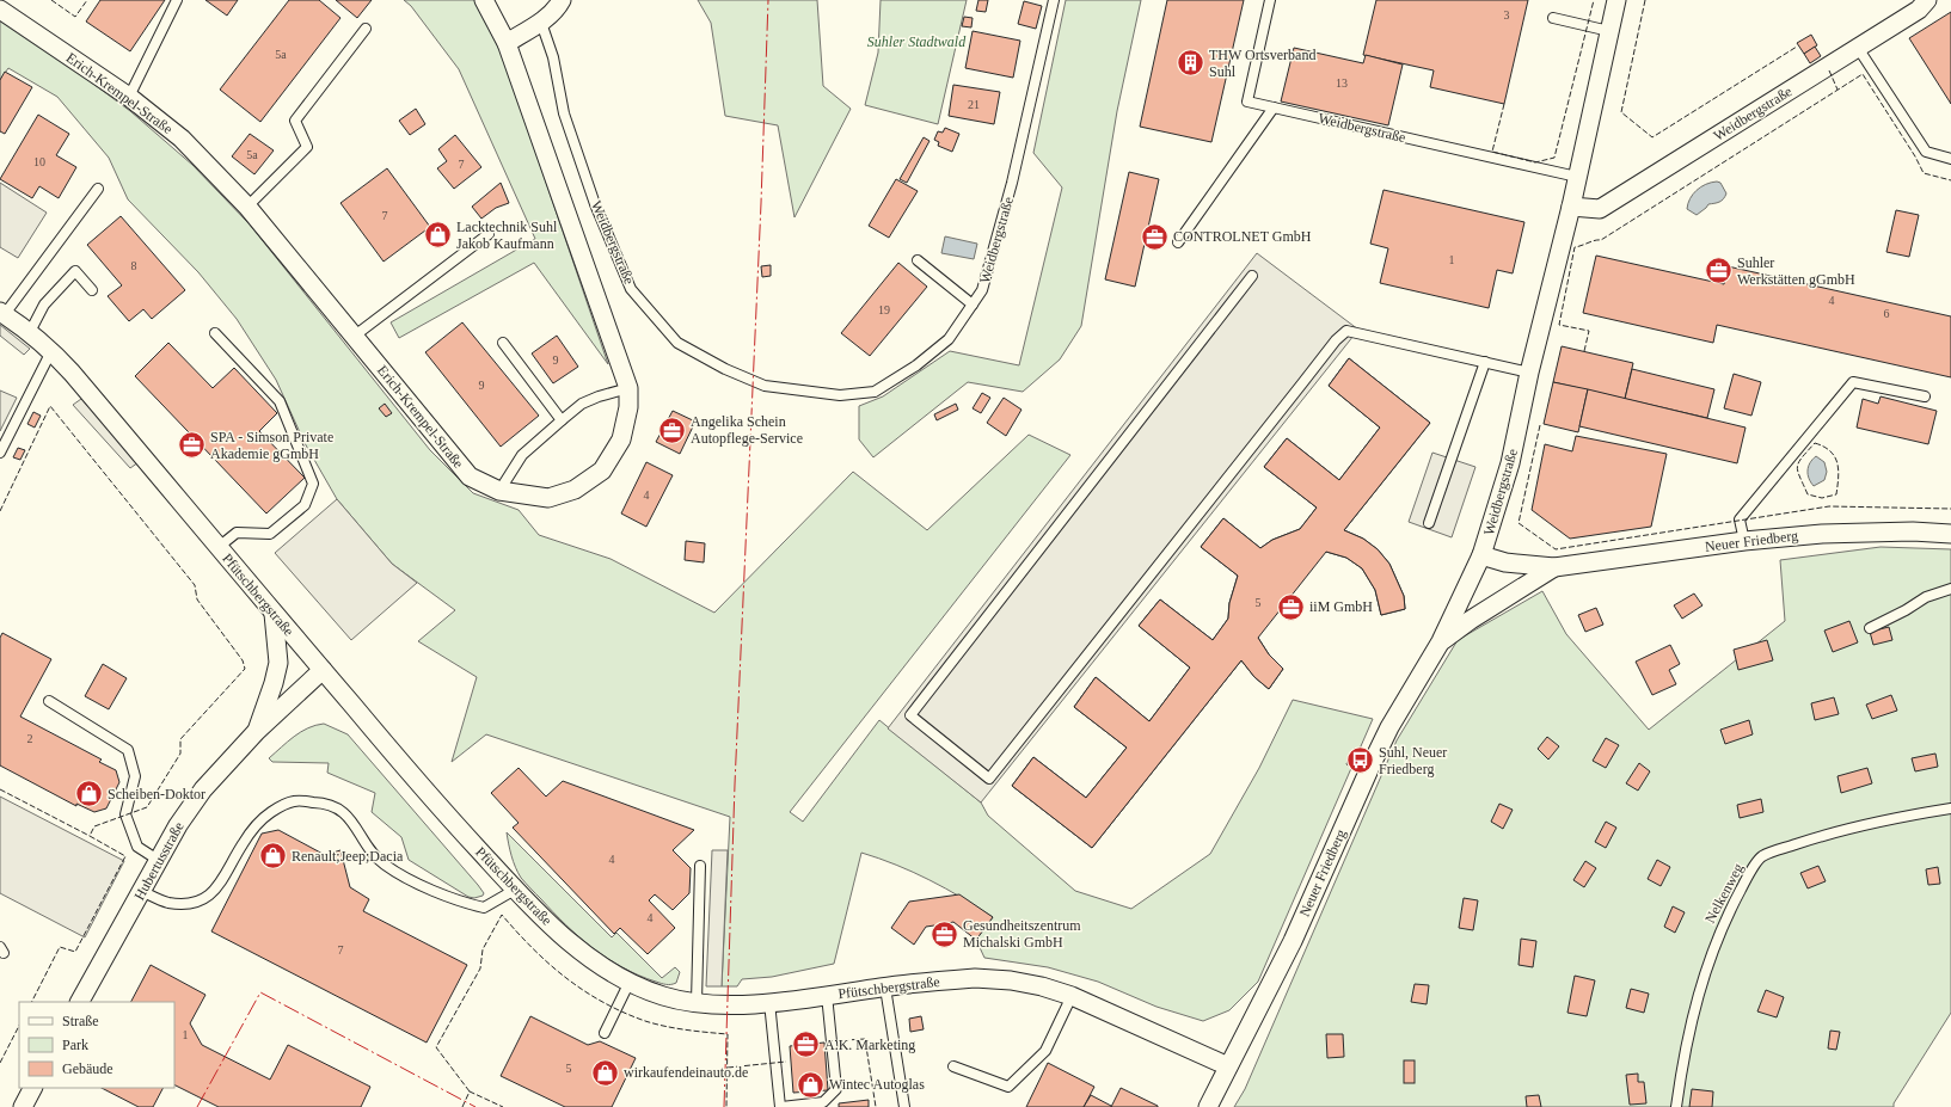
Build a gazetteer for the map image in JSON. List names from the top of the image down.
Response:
{
  "streets": {
    "street": [
      "Erich-Krempel-Straße",
      "Weidbergstraße",
      "Neuer Friedberg",
      "Pfütschbergstraße",
      "Hubertusstraße"
    ],
    "lane": ["Nelkenweg"]
  },
  "crossings": [
    ["Weidbergstraße", "Neuer Friedberg"],
    ["Neuer Friedberg", "Pfütschbergstraße"],
    ["Pfütschbergstraße", "Hubertusstraße"]
  ],
  "parks": ["Suhler Stadtwald"],
  "places": {
    "building": ["THW Ortsverband Suhl"],
    "shop": [
      "Lacktechnik Suhl Jakob Kaufmann",
      "Scheiben-Doktor",
      "Renault;Jeep;Dacia",
      "wirkaufendeinauto.de",
      "Wintec Autoglas"
    ],
    "office": [
      "CONTROLNET GmbH",
      "Suhler Werkstätten gGmbH",
      "Angelika Schein Autopflege-Service",
      "SPA - Simson Private Akademie gGmbH",
      "iiM GmbH",
      "Gesundheitszentrum Michalski GmbH",
      "A.K. Marketing"
    ],
    "bus stop": ["Suhl, Neuer Friedberg"]
  },
  "house_numbers": [
    "3",
    "5a",
    "13",
    "21",
    "5a",
    "10",
    "7",
    "7",
    "1",
    "8",
    "4",
    "19",
    "6",
    "9",
    "9",
    "4",
    "5",
    "2",
    "4",
    "4",
    "7",
    "1",
    "5"
  ],
  "legend": ["Straße", "Park", "Gebäude"]
}
